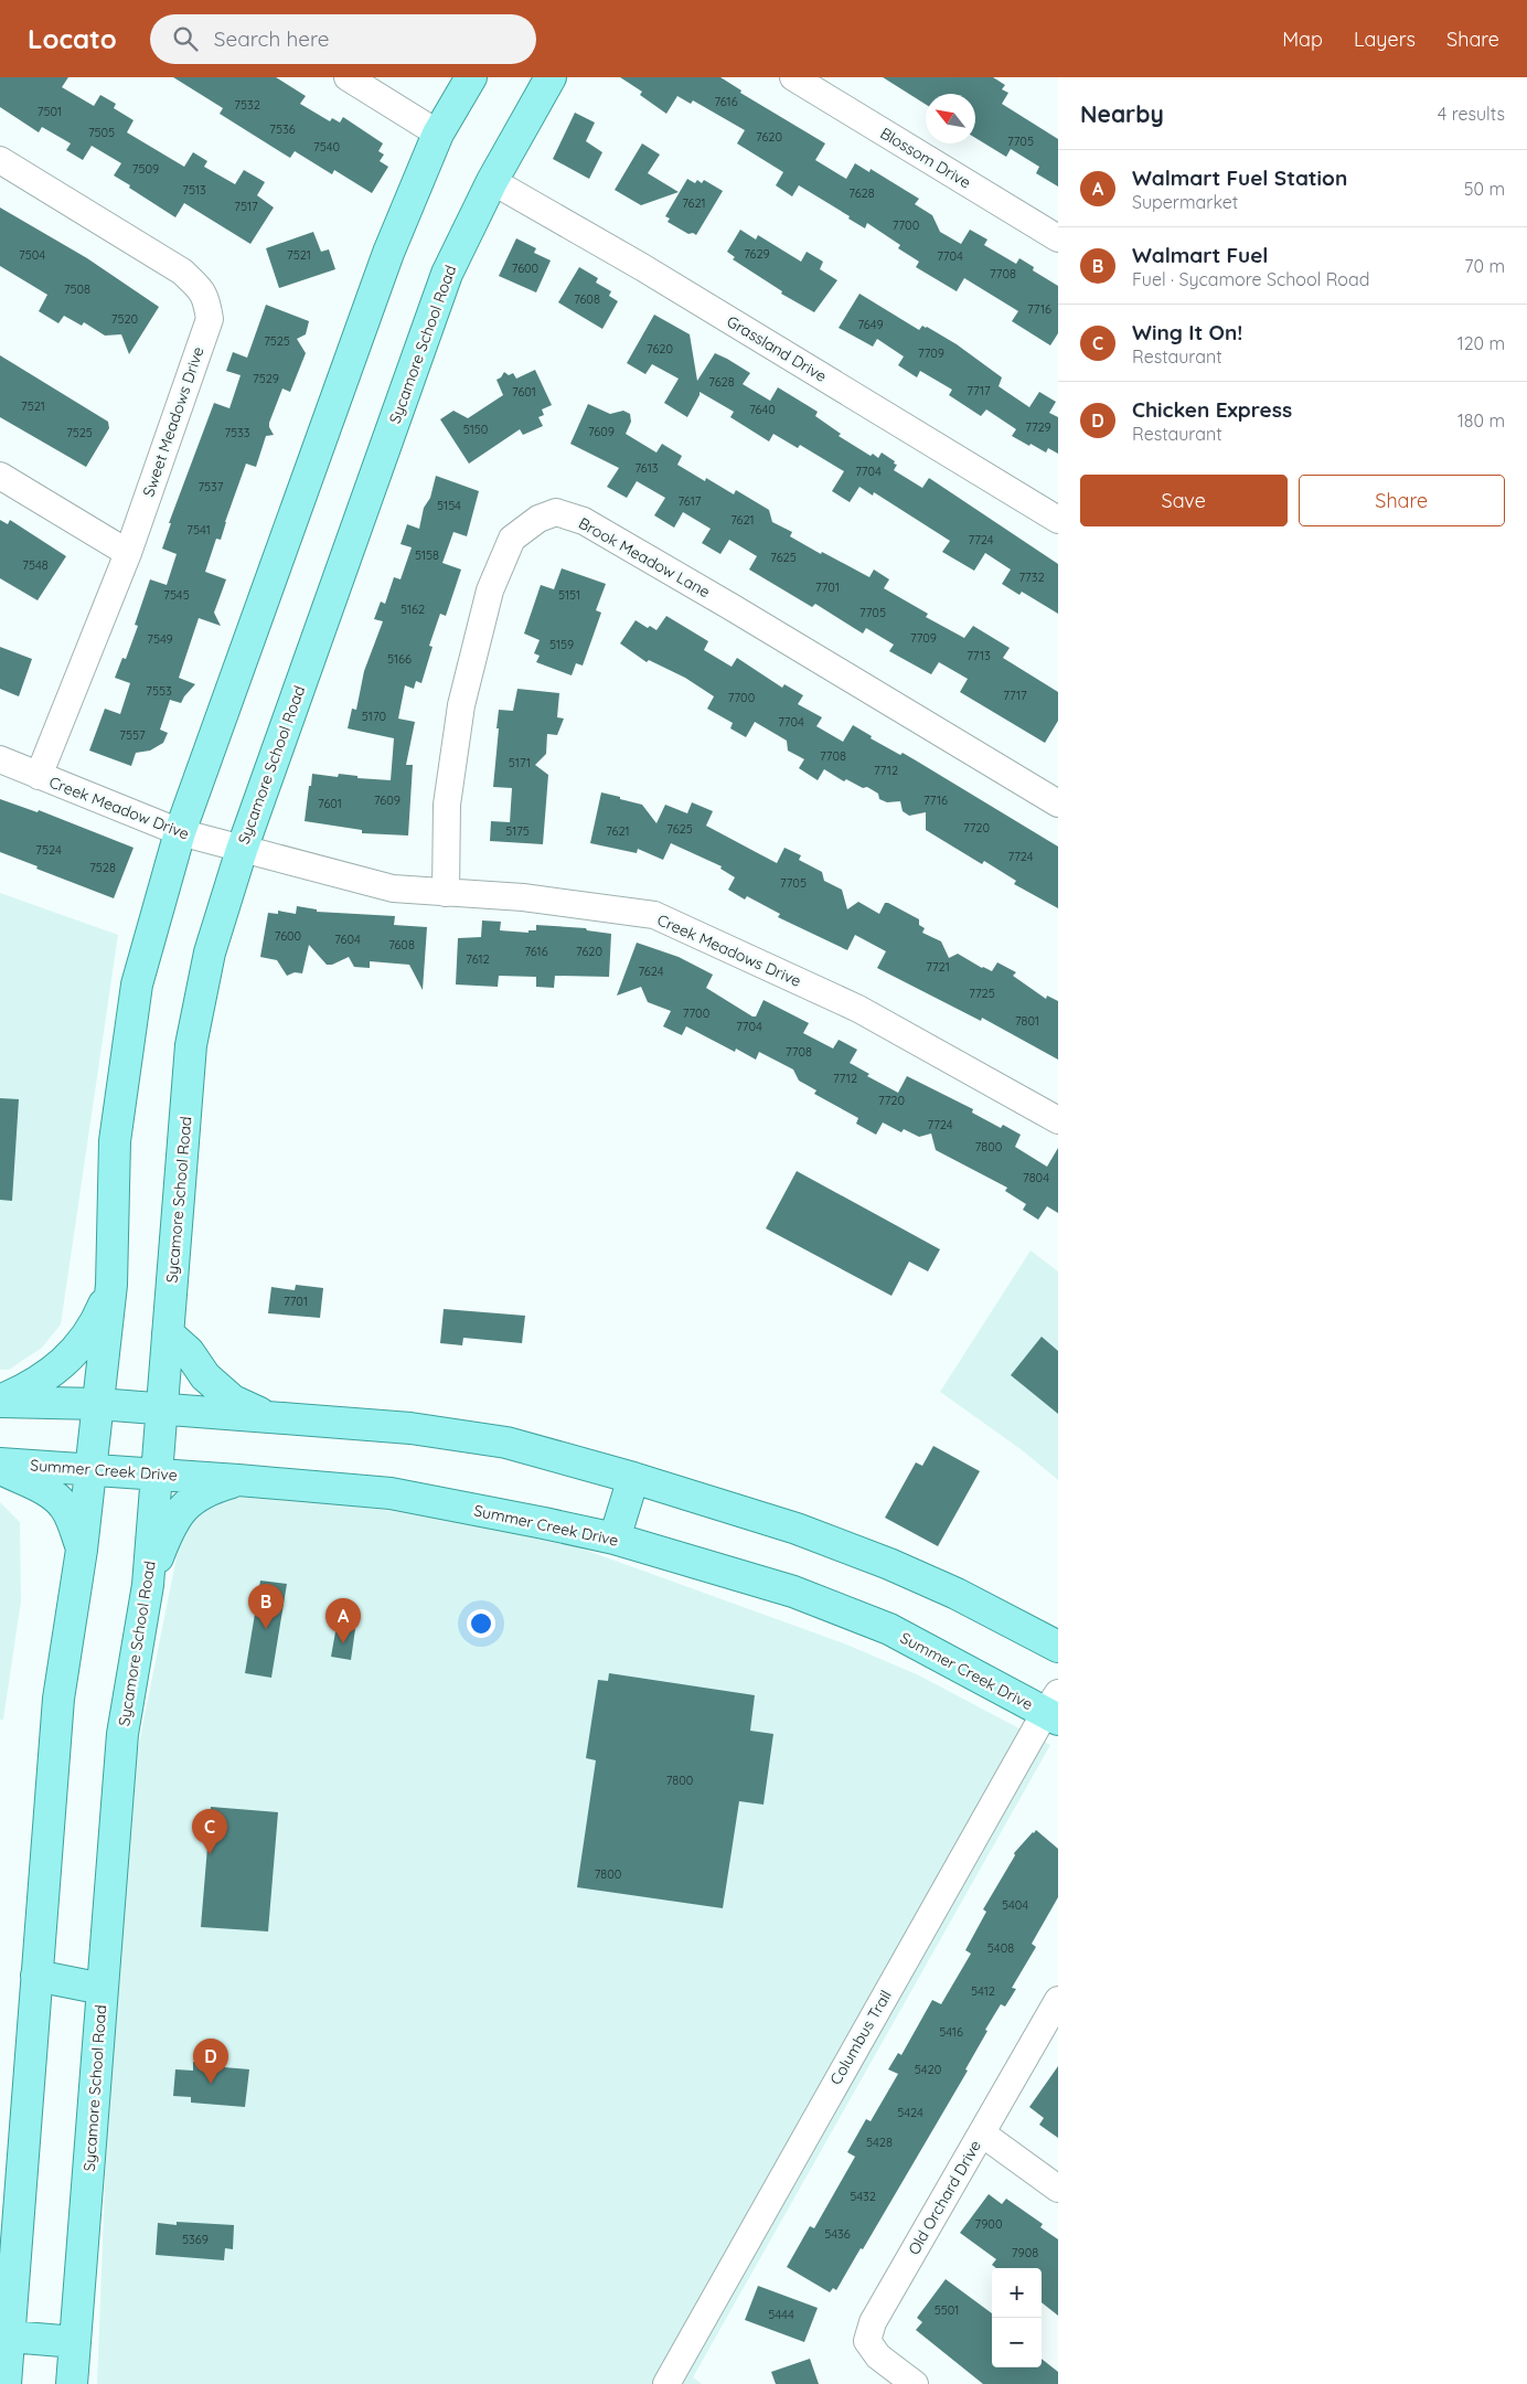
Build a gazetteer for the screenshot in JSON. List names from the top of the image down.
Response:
{
  "streets": {
    "main road": ["Sycamore School Road", "Summer Creek Drive"],
    "street": [
      "Blossom Drive",
      "Grassland Drive",
      "Sweet Meadows Drive",
      "Brook Meadow Lane",
      "Creek Meadow Drive",
      "Creek Meadows Drive",
      "Columbus Trail",
      "Old Orchard Drive"
    ]
  },
  "crossings": [
    ["Sycamore School Road", "Grassland Drive"],
    ["Sycamore School Road", "Creek Meadow Drive"],
    ["Sycamore School Road", "Creek Meadows Drive"],
    ["Sycamore School Road", "Summer Creek Drive"],
    ["Sweet Meadows Drive", "Creek Meadow Drive"],
    ["Brook Meadow Lane", "Creek Meadows Drive"],
    ["Creek Meadow Drive", "Creek Meadows Drive"],
    ["Summer Creek Drive", "Columbus Trail"]
  ],
  "house_numbers": [
    "7616",
    "7532",
    "7501",
    "7536",
    "7505",
    "7620",
    "7705",
    "7540",
    "7509",
    "7513",
    "7628",
    "7621",
    "7517",
    "7700",
    "7629",
    "7504",
    "7521",
    "7704",
    "7600",
    "7708",
    "7508",
    "7608",
    "7716",
    "7520",
    "7649",
    "7525",
    "7620",
    "7709",
    "7529",
    "7628",
    "7717",
    "7601",
    "7521",
    "7640",
    "7729",
    "5150",
    "7609",
    "7525",
    "7533",
    "7613",
    "7704",
    "7537",
    "7617",
    "5154",
    "7621",
    "7541",
    "7724",
    "5158",
    "7625",
    "7548",
    "7732",
    "7701",
    "7545",
    "5151",
    "5162",
    "7705",
    "7709",
    "7549",
    "5159",
    "7713",
    "5166",
    "7553",
    "7717",
    "7700",
    "5170",
    "7704",
    "7557",
    "7708",
    "5171",
    "7712",
    "7609",
    "7716",
    "7601",
    "7720",
    "7625",
    "5175",
    "7621",
    "7524",
    "7724",
    "7528",
    "7705",
    "7600",
    "7604",
    "7608",
    "7616",
    "7620",
    "7612",
    "7721",
    "7624",
    "7725",
    "7700",
    "7801",
    "7704",
    "7708",
    "7712",
    "7720",
    "7724",
    "7800",
    "7804",
    "7701",
    "7800",
    "7800",
    "5404",
    "5408",
    "5412",
    "5416",
    "5420",
    "5424",
    "5428",
    "5432",
    "7900",
    "5436",
    "5369",
    "7908",
    "5501",
    "5444"
  ],
  "north": "top left",
  "page": {
    "header": "Locato",
    "search": "Search here",
    "nav": ["Map", "Layers", "Share"],
    "heading": ["Nearby", "4 results"],
    "list": [
      {
        "mark": "A",
        "name": "Walmart Fuel Station",
        "note": "Supermarket",
        "value": "50 m"
      },
      {
        "mark": "B",
        "name": "Walmart Fuel",
        "note": "Fuel · Sycamore School Road",
        "value": "70 m"
      },
      {
        "mark": "C",
        "name": "Wing It On!",
        "note": "Restaurant",
        "value": "120 m"
      },
      {
        "mark": "D",
        "name": "Chicken Express",
        "note": "Restaurant",
        "value": "180 m"
      }
    ],
    "buttons": ["Save", "Share"],
    "pins": [
      "B",
      "A",
      "C",
      "D"
    ],
    "map_buttons": ["+", "−"]
  }
}
